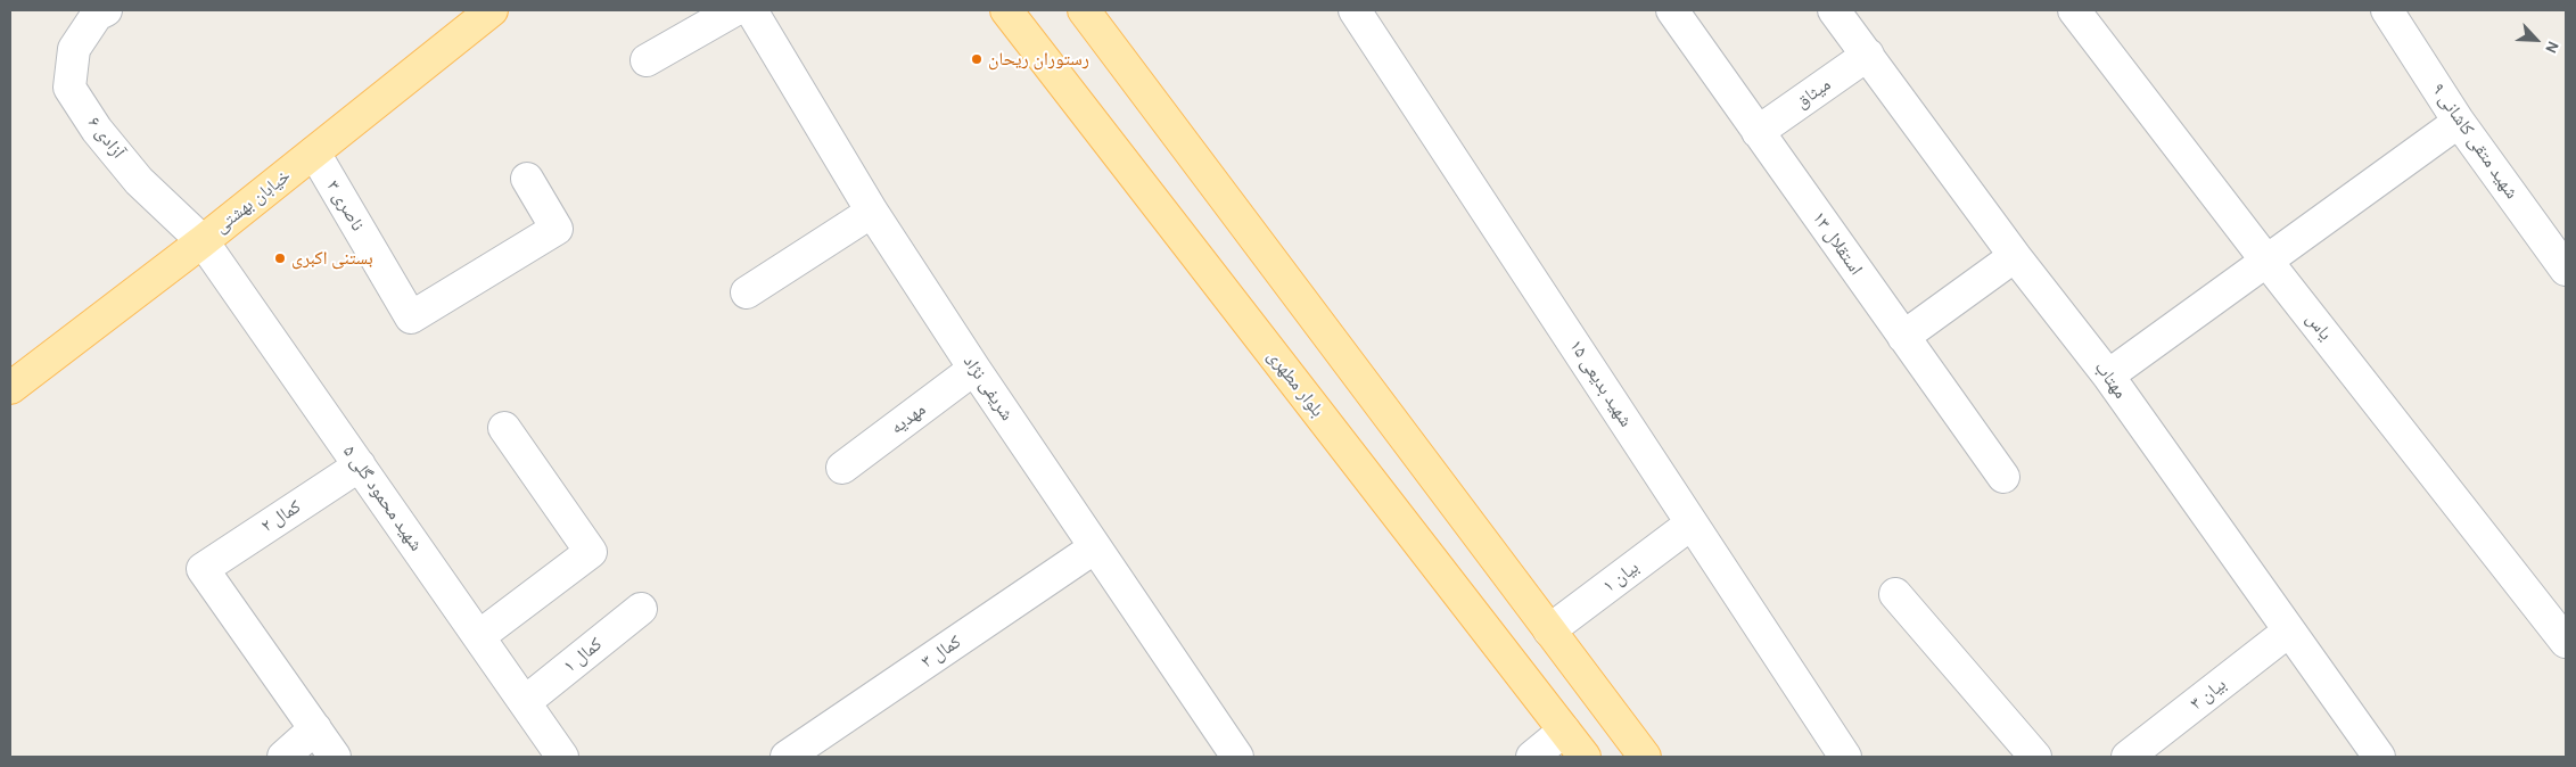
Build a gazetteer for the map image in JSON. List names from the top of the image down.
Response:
{
  "streets": {
    "main road": ["خیابان بهشتی", "بلوار مطهری"],
    "street": [
      "میثاق",
      "آزادی ۶",
      "شهید متقی کاشانی ۹",
      "ناصری ۳",
      "استقلال ۱۳",
      "یاس",
      "مهتاب",
      "شهید بدیعی ۱۵",
      "شریفی نژاد",
      "مهدیه",
      "شهید محمود گلی ۵",
      "کمال ۲",
      "بیان ۱",
      "کمال ۳",
      "کمال ۱",
      "بیان ۳"
    ]
  },
  "crossings": [
    ["میثاق", "استقلال ۱۳"],
    ["میثاق", "مهتاب"],
    ["آزادی ۶", "خیابان بهشتی"],
    ["آزادی ۶", "شهید محمود گلی ۵"],
    ["خیابان بهشتی", "ناصری ۳"],
    ["خیابان بهشتی", "شهید محمود گلی ۵"],
    ["مهتاب", "بیان ۳"],
    ["شهید بدیعی ۱۵", "بیان ۱"],
    ["شریفی نژاد", "مهدیه"],
    ["شریفی نژاد", "کمال ۳"],
    ["شهید محمود گلی ۵", "کمال ۲"],
    ["شهید محمود گلی ۵", "کمال ۱"]
  ],
  "places": ["رستوران ریحان", "بستنی اکبری"],
  "north": "bottom right"
}
